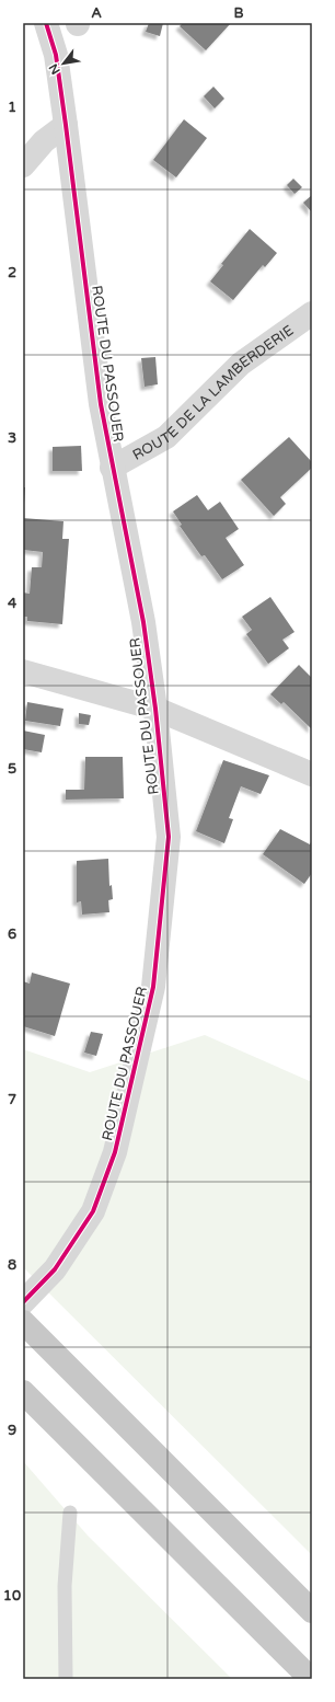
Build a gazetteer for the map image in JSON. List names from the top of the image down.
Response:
{
  "streets": {
    "street": ["ROUTE DU PASSOUER", "ROUTE DE LA LAMBERDERIE"]
  },
  "crossings": [
    ["ROUTE DU PASSOUER", "ROUTE DE LA LAMBERDERIE"]
  ],
  "north": "bottom left",
  "grid": {
    "columns": ["A", "B"],
    "rows": [
      "1",
      "2",
      "3",
      "4",
      "5",
      "6",
      "7",
      "8",
      "9",
      "10"
    ]
  }
}
